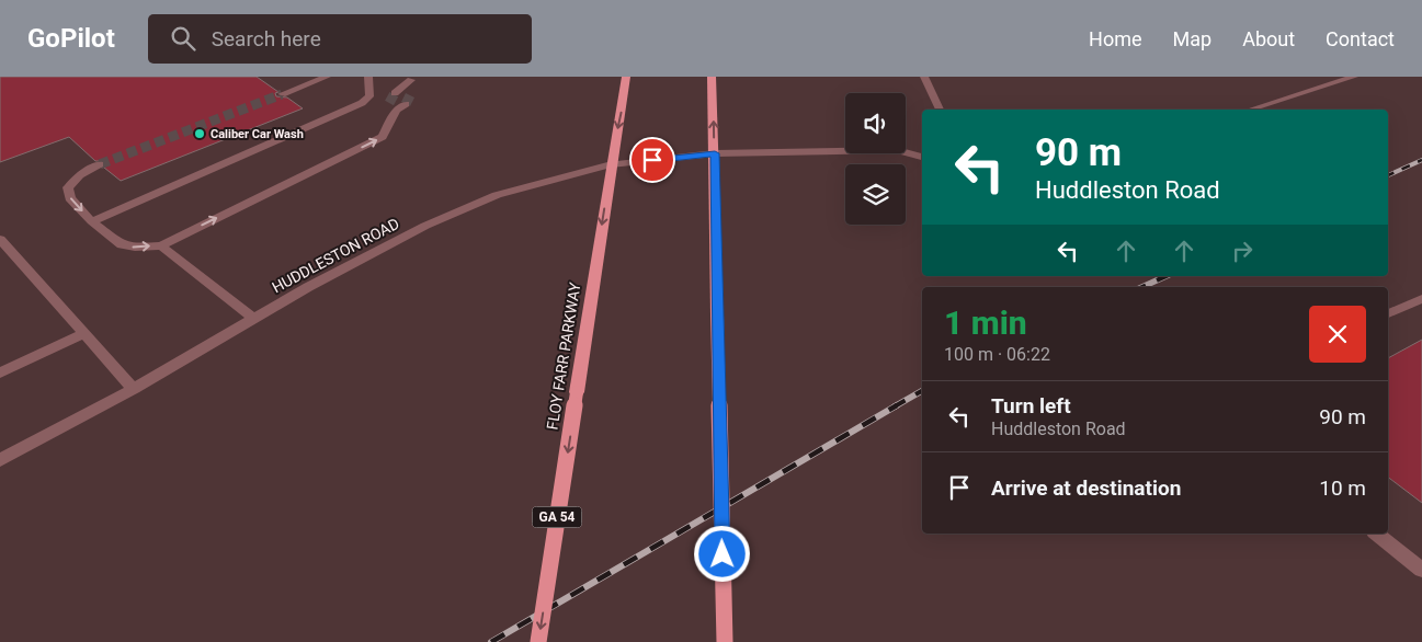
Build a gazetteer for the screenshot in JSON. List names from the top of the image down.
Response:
{
  "streets": {
    "main road": ["FLOY FARR PARKWAY", "GA 54"],
    "street": ["HUDDLESTON ROAD"]
  },
  "crossings": [
    ["HUDDLESTON ROAD", "FLOY FARR PARKWAY"]
  ],
  "places": ["Caliber Car Wash"],
  "page": {
    "header": "GoPilot",
    "search": "Search here",
    "nav": [
      "Home",
      "Map",
      "About",
      "Contact"
    ],
    "turn": ["90 m", "Huddleston Road"],
    "heading": ["1 min", "100 m · 06:22"],
    "list": [
      {
        "name": "Turn left",
        "note": "Huddleston Road",
        "value": "90 m"
      },
      {
        "name": "Arrive at destination",
        "value": "10 m"
      }
    ]
  }
}
